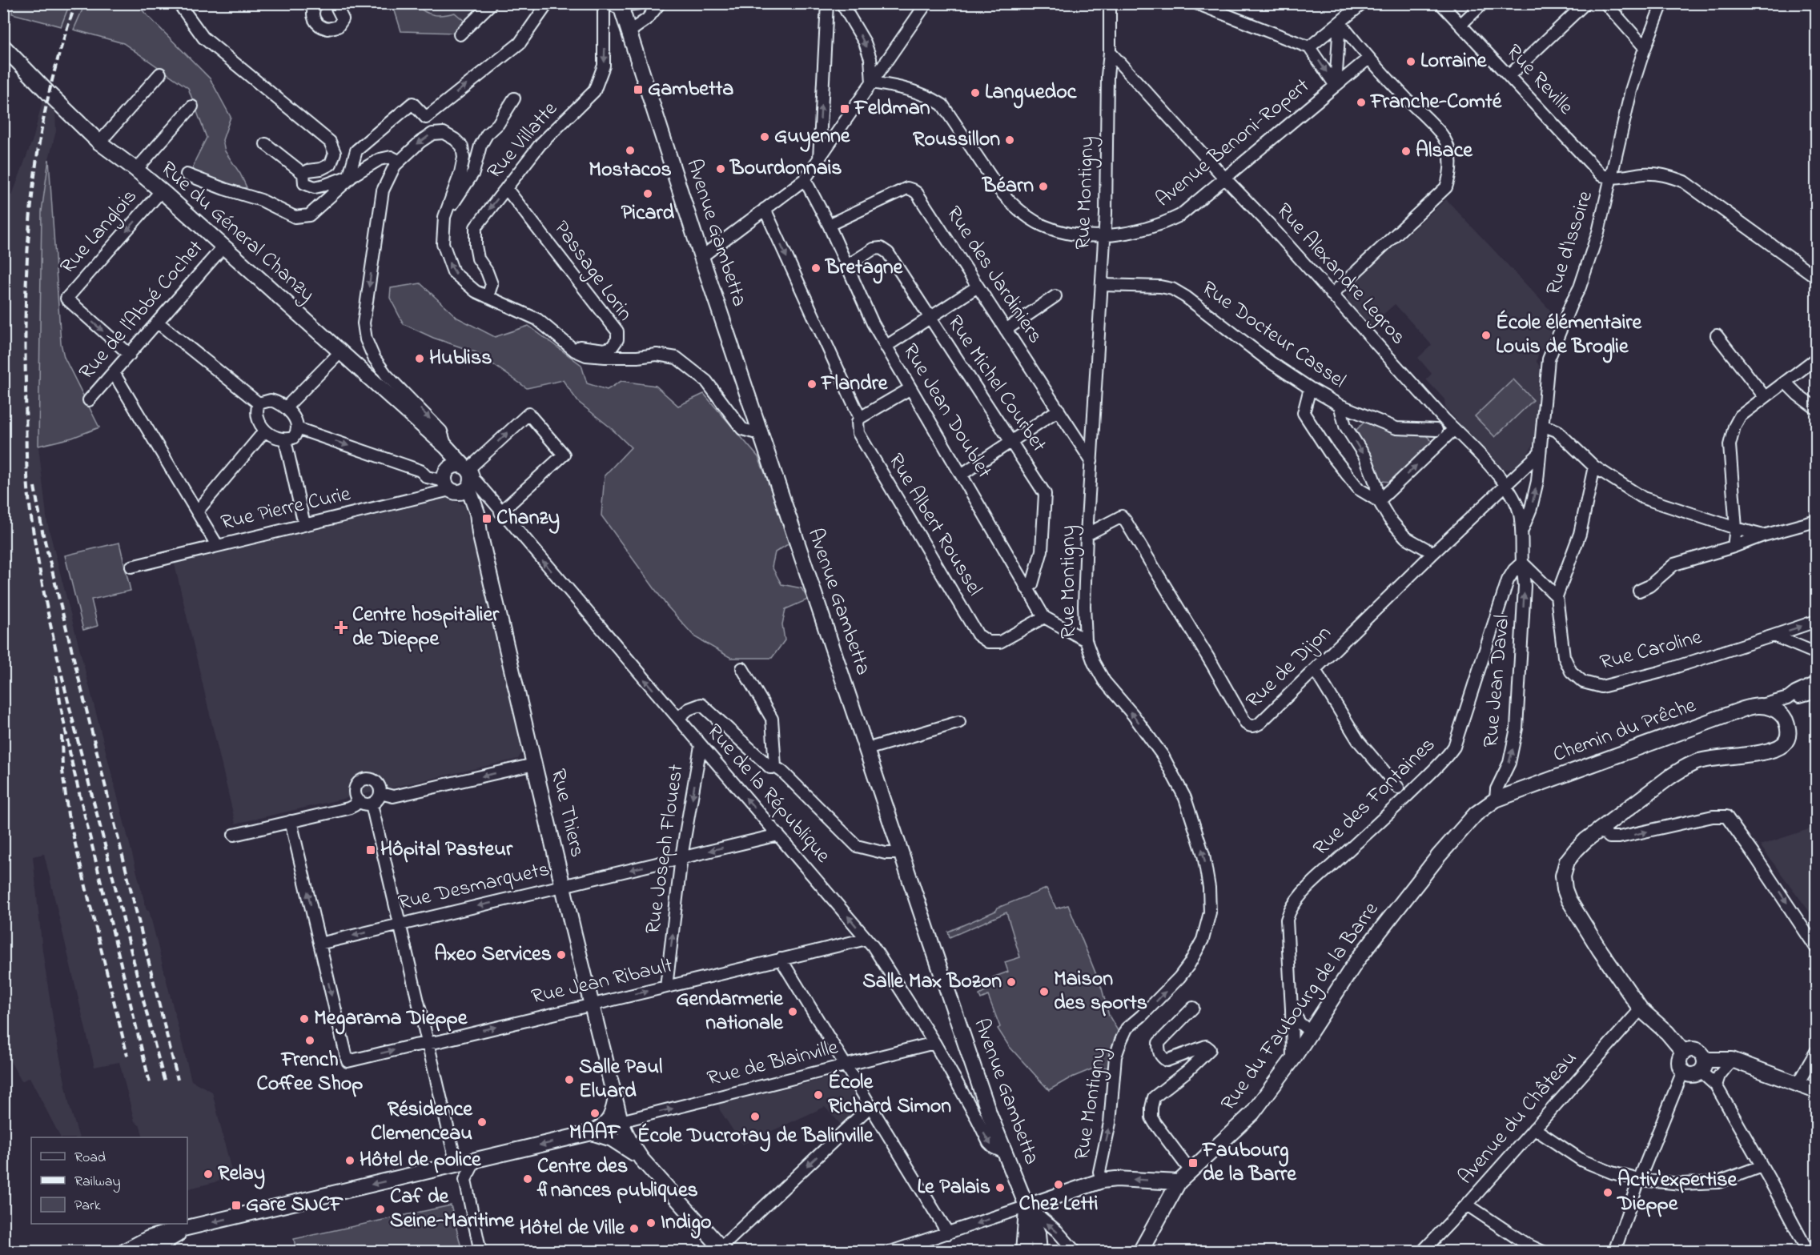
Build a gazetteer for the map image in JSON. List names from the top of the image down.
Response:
{
  "streets": {
    "main road": [
      "Rue du Géneral Chanzy",
      "Avenue Gambetta",
      "Chemin du Prêche",
      "Rue Thiers",
      "Rue du Faubourg de la Barre"
    ],
    "street": [
      "Rue Reville",
      "Rue Villatte",
      "Avenue Benoni-Ropert",
      "Rue Montigny",
      "Rue Langlois",
      "Rue d'Issoire",
      "Passage Lorin",
      "Rue Alexandre Legros",
      "Rue des Jardiniers",
      "Rue de l'Abbé Cochet",
      "Rue Docteur Cassel",
      "Rue Michel Courbet",
      "Rue Jean Doublet",
      "Rue Pierre Curie",
      "Rue Albert Roussel",
      "Rue Caroline",
      "Rue de Dijon",
      "Rue Jean Daval",
      "Rue de la République",
      "Rue des Fontaines",
      "Rue Joseph Flouest",
      "Rue Desmarquets",
      "Rue Jean Ribault",
      "Rue de Blainville",
      "Avenue du Château"
    ]
  },
  "crossings": [
    ["Rue Reville", "Rue d'Issoire"],
    ["Rue Villatte", "Passage Lorin"],
    ["Avenue Benoni-Ropert", "Rue Montigny"],
    ["Avenue Benoni-Ropert", "Rue Alexandre Legros"],
    ["Rue Montigny", "Rue Alexandre Legros"],
    ["Rue Montigny", "Rue des Jardiniers"],
    ["Rue Montigny", "Rue Docteur Cassel"],
    ["Rue Montigny", "Rue Jean Doublet"],
    ["Rue Montigny", "Rue de Dijon"],
    ["Rue Langlois", "Rue du Géneral Chanzy"],
    ["Rue Langlois", "Rue de l'Abbé Cochet"],
    ["Rue du Géneral Chanzy", "Rue de l'Abbé Cochet"],
    ["Avenue Gambetta", "Rue de la République"],
    ["Rue d'Issoire", "Rue Alexandre Legros"],
    ["Rue d'Issoire", "Rue de Dijon"],
    ["Rue d'Issoire", "Rue Jean Daval"],
    ["Rue d'Issoire", "Rue des Fontaines"],
    ["Rue Alexandre Legros", "Rue de Dijon"],
    ["Rue des Jardiniers", "Rue Jean Doublet"],
    ["Rue Michel Courbet", "Rue Jean Doublet"],
    ["Rue Jean Doublet", "Rue Albert Roussel"],
    ["Rue Pierre Curie", "Rue de la République"],
    ["Rue Pierre Curie", "Rue Thiers"],
    ["Rue Jean Daval", "Chemin du Prêche"],
    ["Rue Jean Daval", "Rue des Fontaines"],
    ["Rue Jean Daval", "Rue du Faubourg de la Barre"],
    ["Chemin du Prêche", "Rue du Faubourg de la Barre"],
    ["Rue de la République", "Rue Thiers"],
    ["Rue de la République", "Rue Joseph Flouest"],
    ["Rue de la République", "Rue Desmarquets"],
    ["Rue de la République", "Rue Jean Ribault"],
    ["Rue de la République", "Rue de Blainville"],
    ["Rue des Fontaines", "Rue du Faubourg de la Barre"],
    ["Rue Thiers", "Rue Desmarquets"],
    ["Rue Thiers", "Rue Jean Ribault"],
    ["Rue Thiers", "Rue de Blainville"],
    ["Rue Joseph Flouest", "Rue Desmarquets"],
    ["Rue Joseph Flouest", "Rue Jean Ribault"],
    ["Rue Desmarquets", "Rue Jean Ribault"]
  ],
  "one_way": [
    "Rue Montigny",
    "Rue Albert Roussel",
    "Rue Jean Daval",
    "Rue Desmarquets",
    "Rue de Blainville"
  ],
  "places": {
    "other": [
      "Lorraine",
      "Languedoc",
      "Franche-Comté",
      "Guyenne",
      "Roussillon",
      "Mostacos",
      "Alsace",
      "Bourdonnais",
      "Béarn",
      "Picard",
      "Bretagne",
      "École élémentaire Louis de Broglie",
      "Hubliss",
      "Flandre",
      "Axeo Services",
      "Salle Max Bozon",
      "Maison des sports",
      "Gendarmerie nationale",
      "Megarama Dieppe",
      "French Coffee Shop",
      "Salle Paul Eluard",
      "École Richard Simon",
      "MAAF",
      "École Ducrotay de Balinville",
      "Résidence Clemenceau",
      "Hôtel de police",
      "Relay",
      "Centre des finances publiques",
      "Chez Letti",
      "Le Palais",
      "Activ'expertise Dieppe",
      "Caf de Seine-Maritime",
      "Indigo",
      "Hôtel de Ville"
    ],
    "transit": [
      "Gambetta",
      "Feldman",
      "Chanzy",
      "Hôpital Pasteur",
      "Faubourg de la Barre",
      "Gare SNCF"
    ],
    "health": ["Centre hospitalier de Dieppe"]
  },
  "legend": ["Road", "Railway", "Park"]
}
